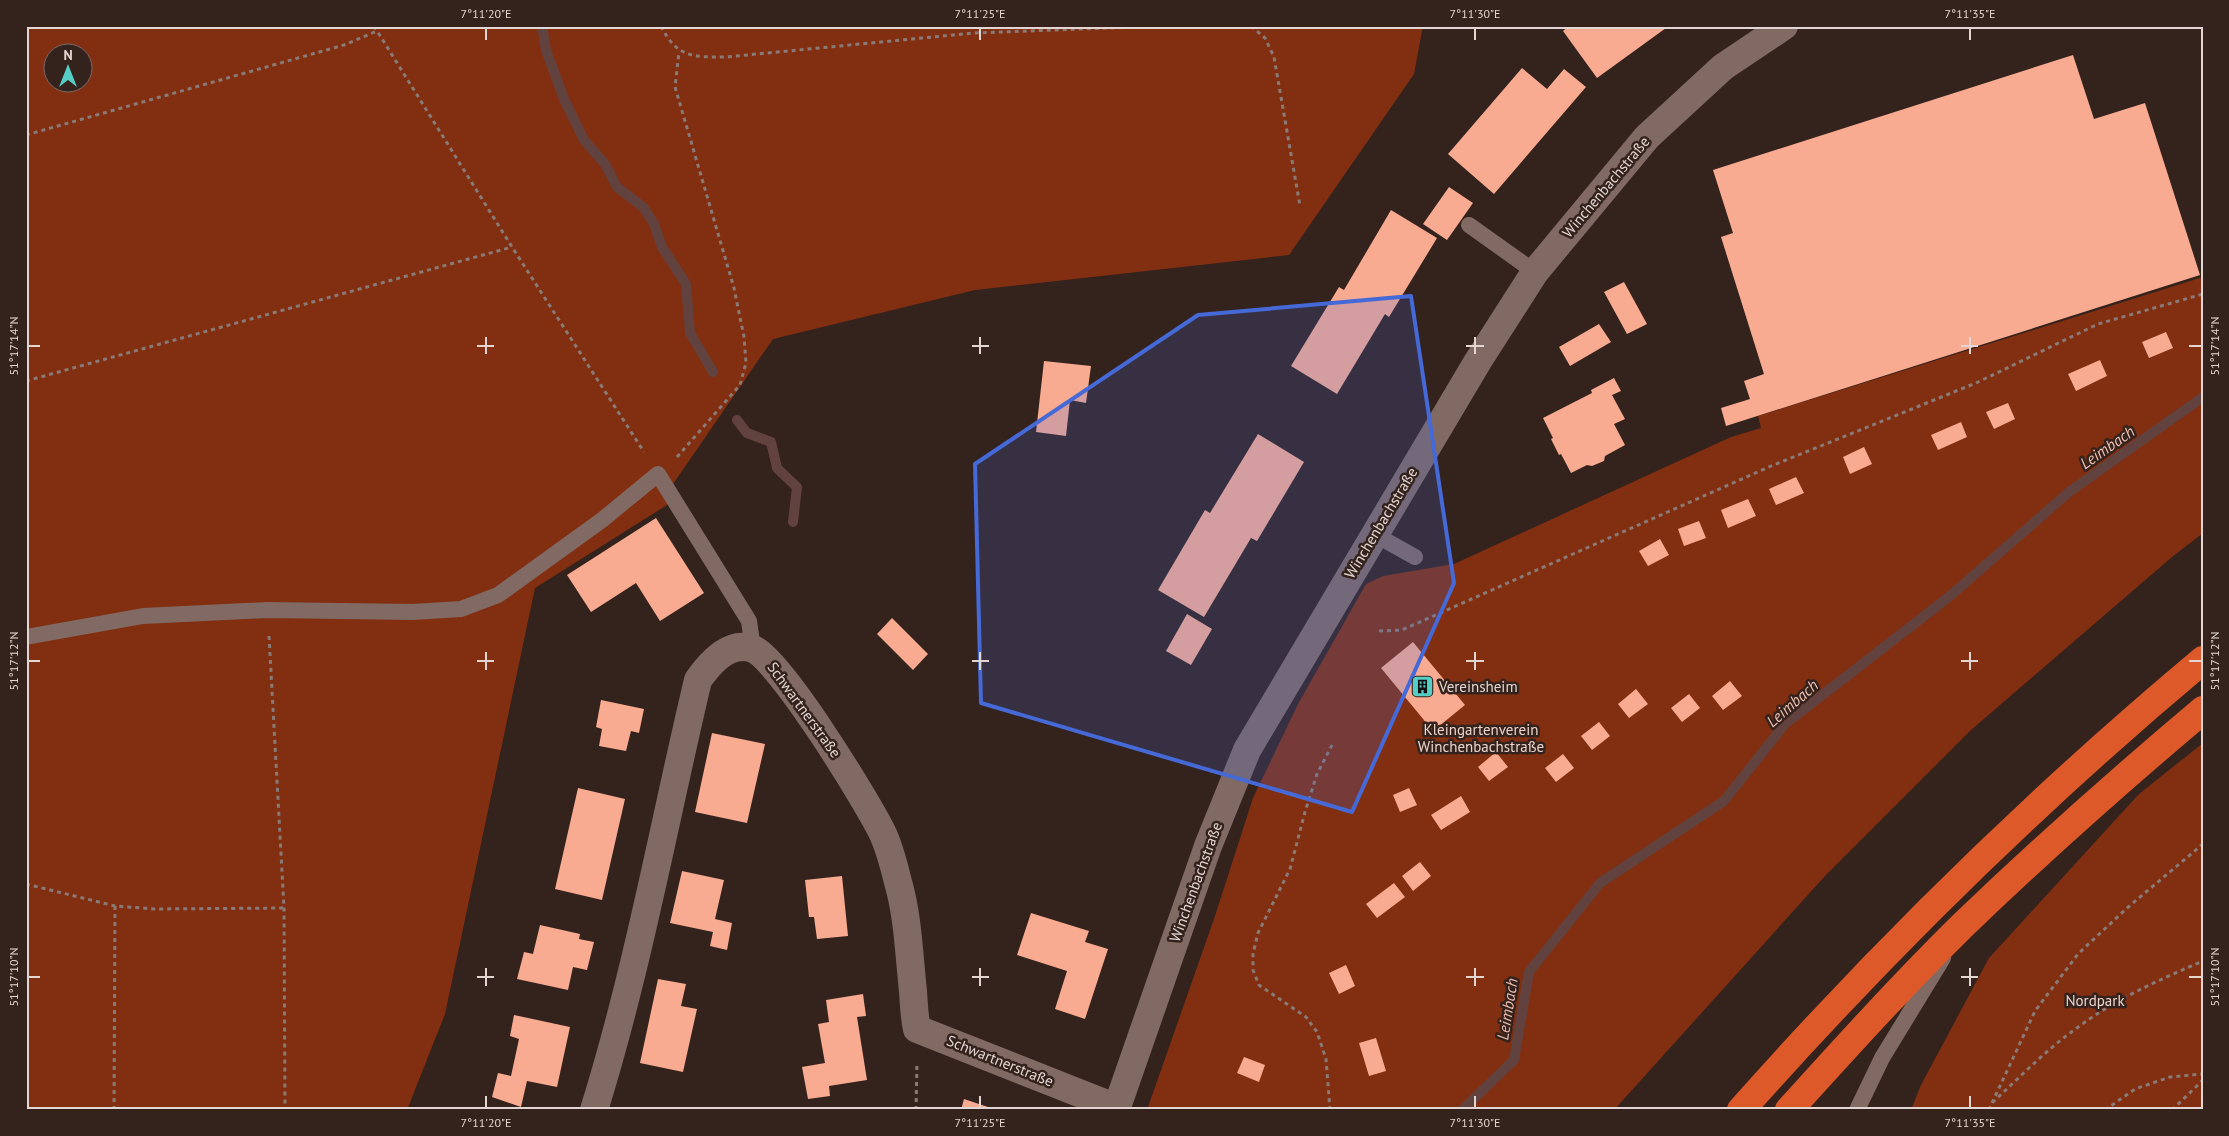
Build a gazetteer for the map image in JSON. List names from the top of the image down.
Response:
{
  "streets": {
    "street": ["Winchenbachstraße", "Schwartnerstraße"]
  },
  "crossings": [
    ["Winchenbachstraße", "Schwartnerstraße"]
  ],
  "water": ["Leimbach"],
  "parks": ["Kleingartenverein Winchenbachstraße", "Nordpark"],
  "places": {
    "building": ["Vereinsheim"]
  },
  "north": "top",
  "coordinates": [
    "7°11'20\"E",
    "7°11'25\"E",
    "7°11'30\"E",
    "7°11'35\"E",
    "51°17'14\"N",
    "51°17'12\"N",
    "51°17'10\"N"
  ]
}
